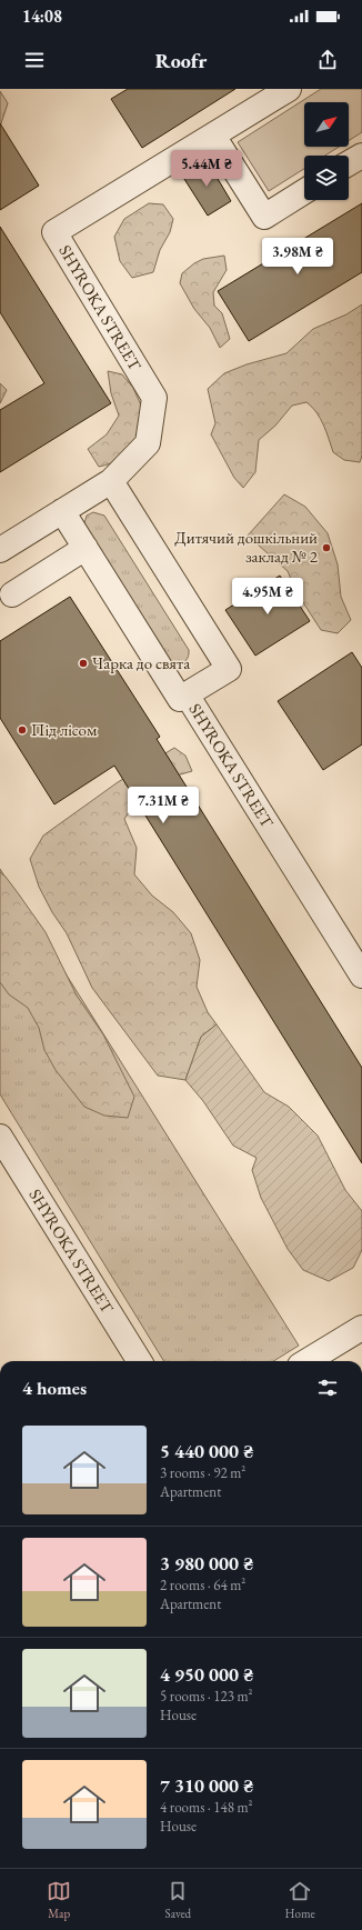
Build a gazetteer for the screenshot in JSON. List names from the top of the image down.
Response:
{
  "streets": {
    "street": ["SHYROKA STREET"]
  },
  "places": ["Дитячий дошкільний заклад № 2", "Чарка до свята", "Під лісом"],
  "north": "top right",
  "page": {
    "status": "14:08",
    "header": "Roofr",
    "price": [
      "5.44M ₴",
      "3.98M ₴",
      "4.95M ₴",
      "7.31M ₴"
    ],
    "heading": "4 homes",
    "list": [
      {
        "name": "5 440 000 ₴",
        "note": "3 rooms · 92 m² · Apartment"
      },
      {
        "name": "3 980 000 ₴",
        "note": "2 rooms · 64 m² · Apartment"
      },
      {
        "name": "4 950 000 ₴",
        "note": "5 rooms · 123 m² · House"
      },
      {
        "name": "7 310 000 ₴",
        "note": "4 rooms · 148 m² · House"
      }
    ],
    "tabs": ["Map", "Saved", "Home"]
  }
}
